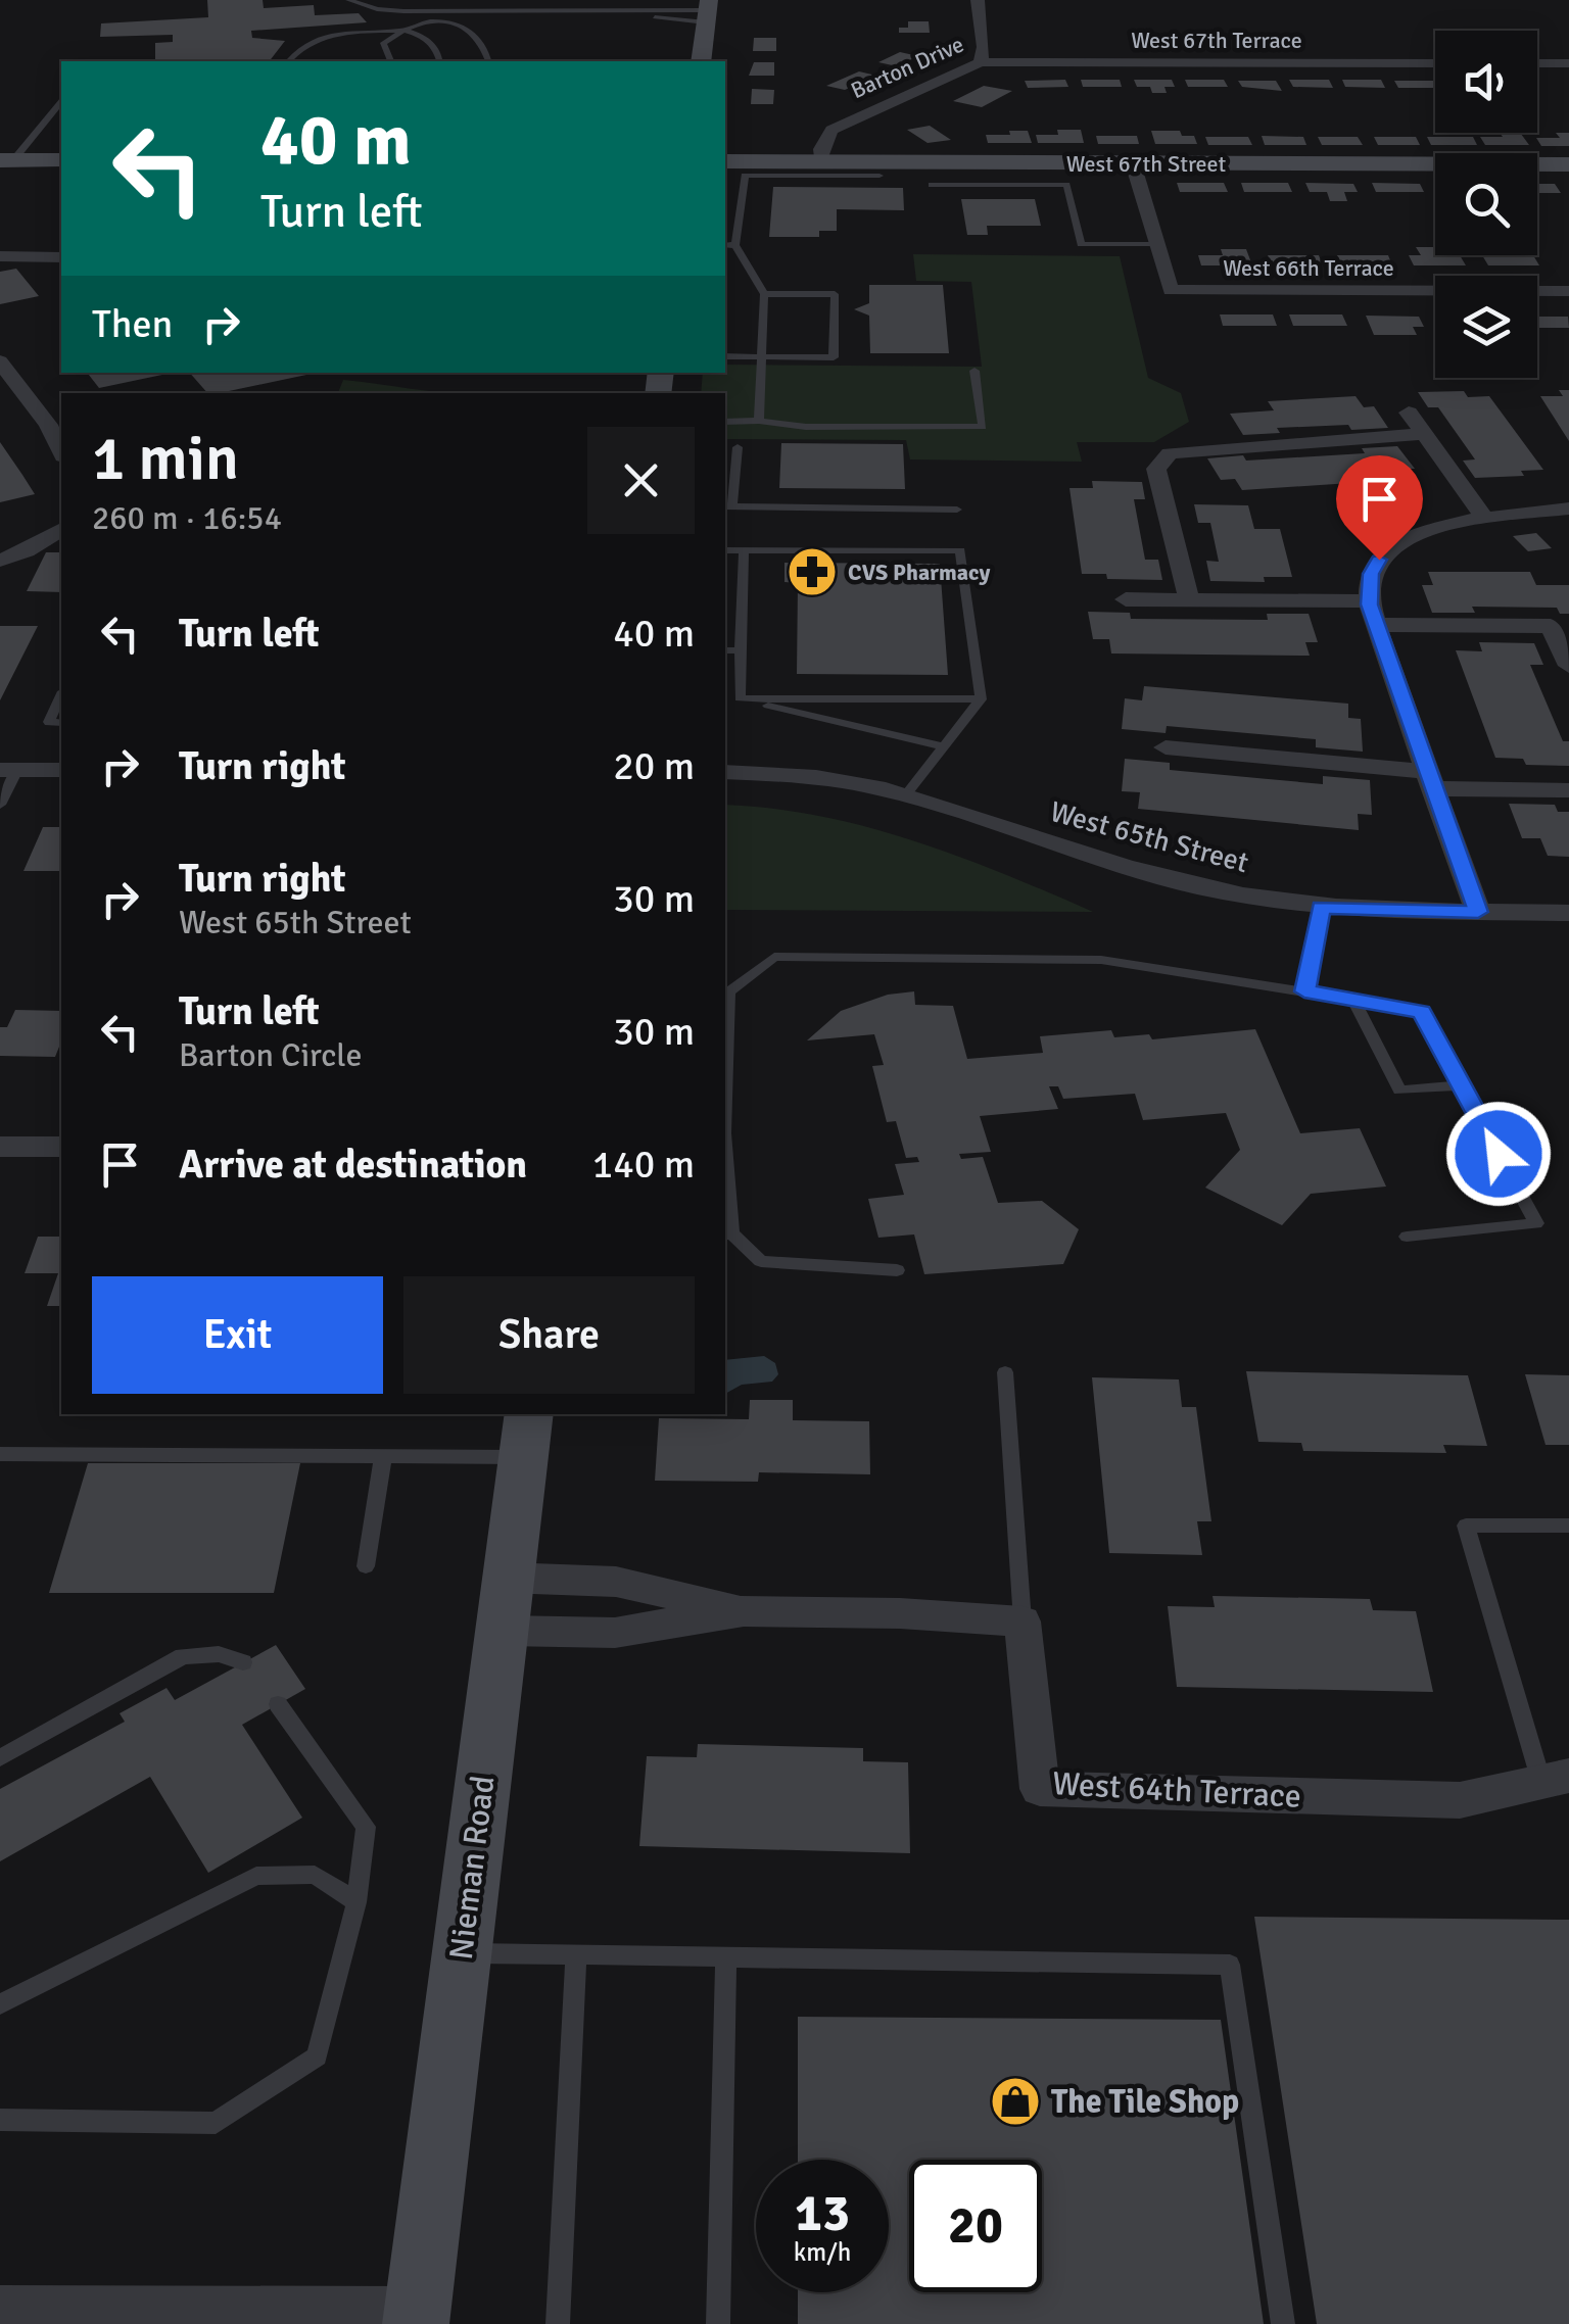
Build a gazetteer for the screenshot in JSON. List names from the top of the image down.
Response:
{
  "streets": {
    "street": [
      "West 67th Terrace",
      "Barton Drive",
      "West 67th Street",
      "West 66th Terrace",
      "West 65th Street",
      "West 64th Terrace",
      "Nieman Road"
    ]
  },
  "crossings": [
    ["West 67th Terrace", "Barton Drive"],
    ["Barton Drive", "West 67th Street"]
  ],
  "places": {
    "pharmacy": ["CVS Pharmacy"],
    "shop": ["The Tile Shop"]
  },
  "page": {
    "turn": ["40 m", "Turn left"],
    "then": "Then",
    "heading": ["1 min", "260 m · 16:54"],
    "list": [
      {
        "name": "Turn left",
        "value": "40 m"
      },
      {
        "name": "Turn right",
        "value": "20 m"
      },
      {
        "name": "Turn right",
        "note": "West 65th Street",
        "value": "30 m"
      },
      {
        "name": "Turn left",
        "note": "Barton Circle",
        "value": "30 m"
      },
      {
        "name": "Arrive at destination",
        "value": "140 m"
      }
    ],
    "buttons": ["Exit", "Share"],
    "speed": "13 km/h",
    "limit": "20"
  }
}
